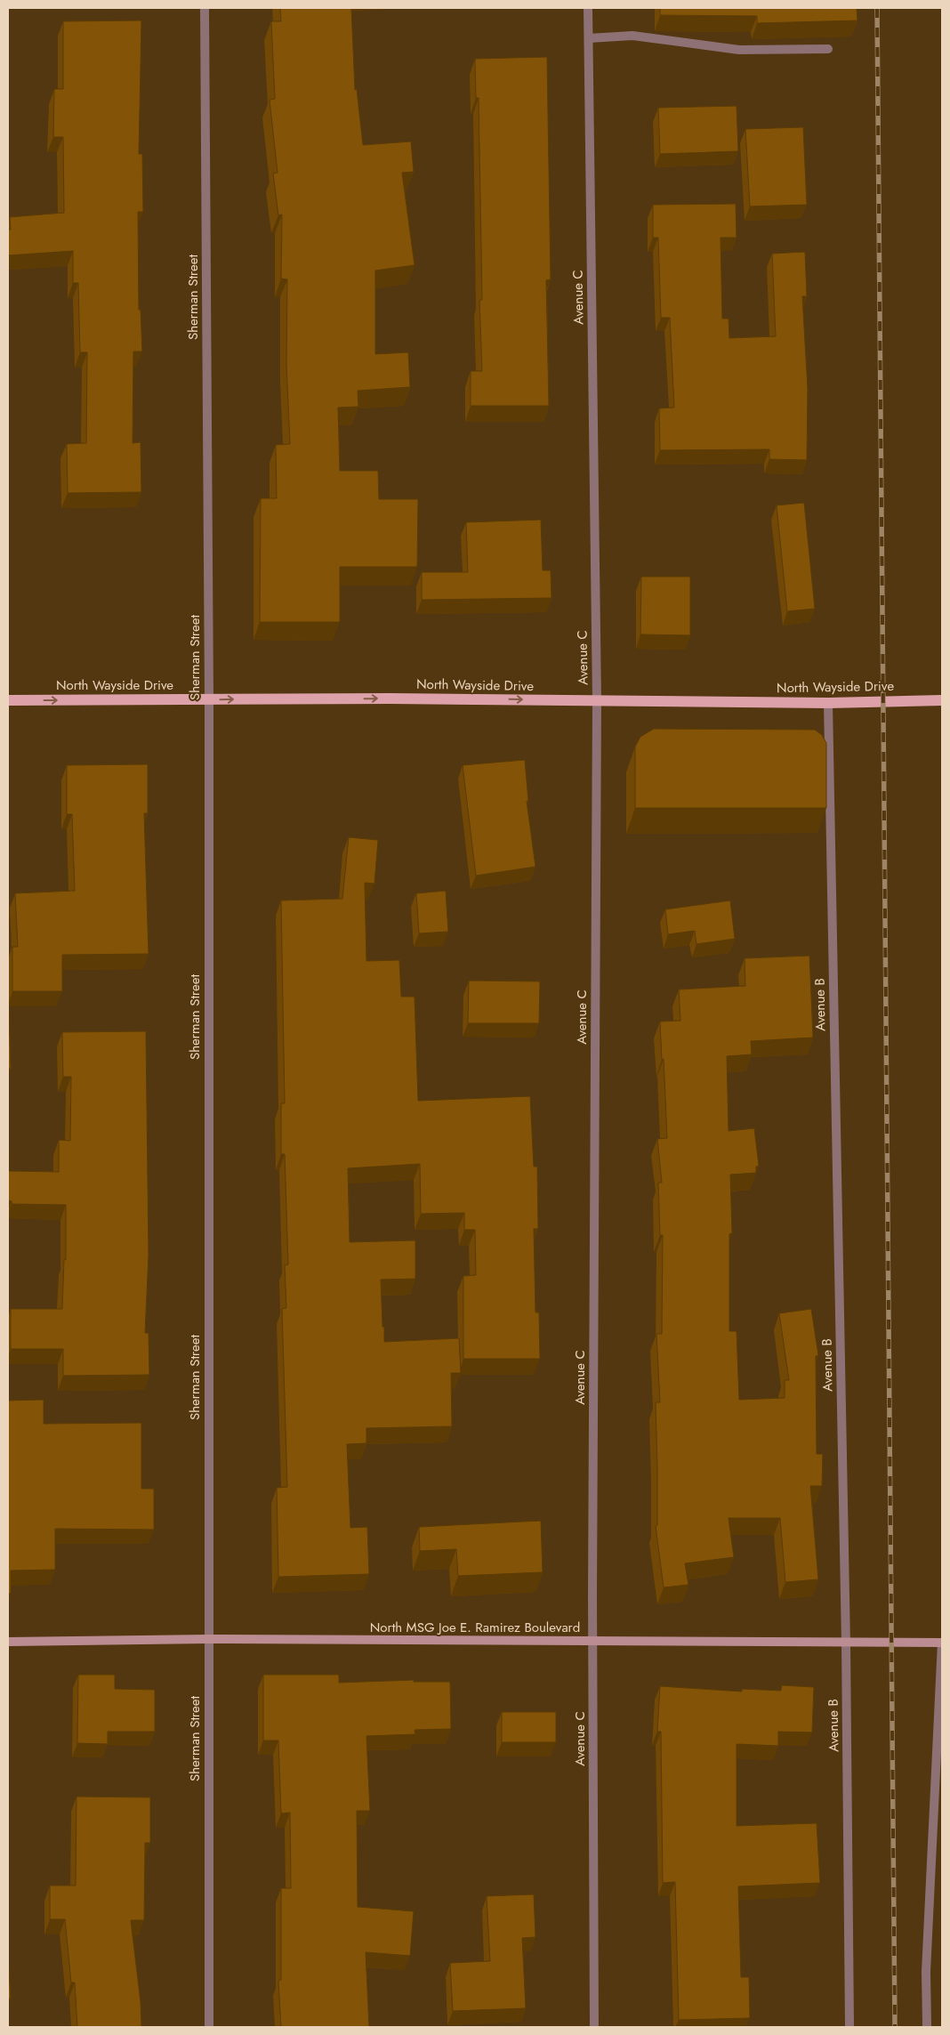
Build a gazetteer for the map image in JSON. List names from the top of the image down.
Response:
{
  "streets": {
    "main road": ["North Wayside Drive"],
    "street": [
      "Sherman Street",
      "Avenue C",
      "Avenue B",
      "North MSG Joe E. Ramirez Boulevard"
    ]
  },
  "crossings": [
    ["Sherman Street", "North Wayside Drive"],
    ["Sherman Street", "North MSG Joe E. Ramirez Boulevard"],
    ["Avenue C", "North Wayside Drive"],
    ["Avenue C", "North MSG Joe E. Ramirez Boulevard"],
    ["North Wayside Drive", "Avenue B"],
    ["Avenue B", "North MSG Joe E. Ramirez Boulevard"]
  ],
  "one_way": ["North Wayside Drive"]
}
